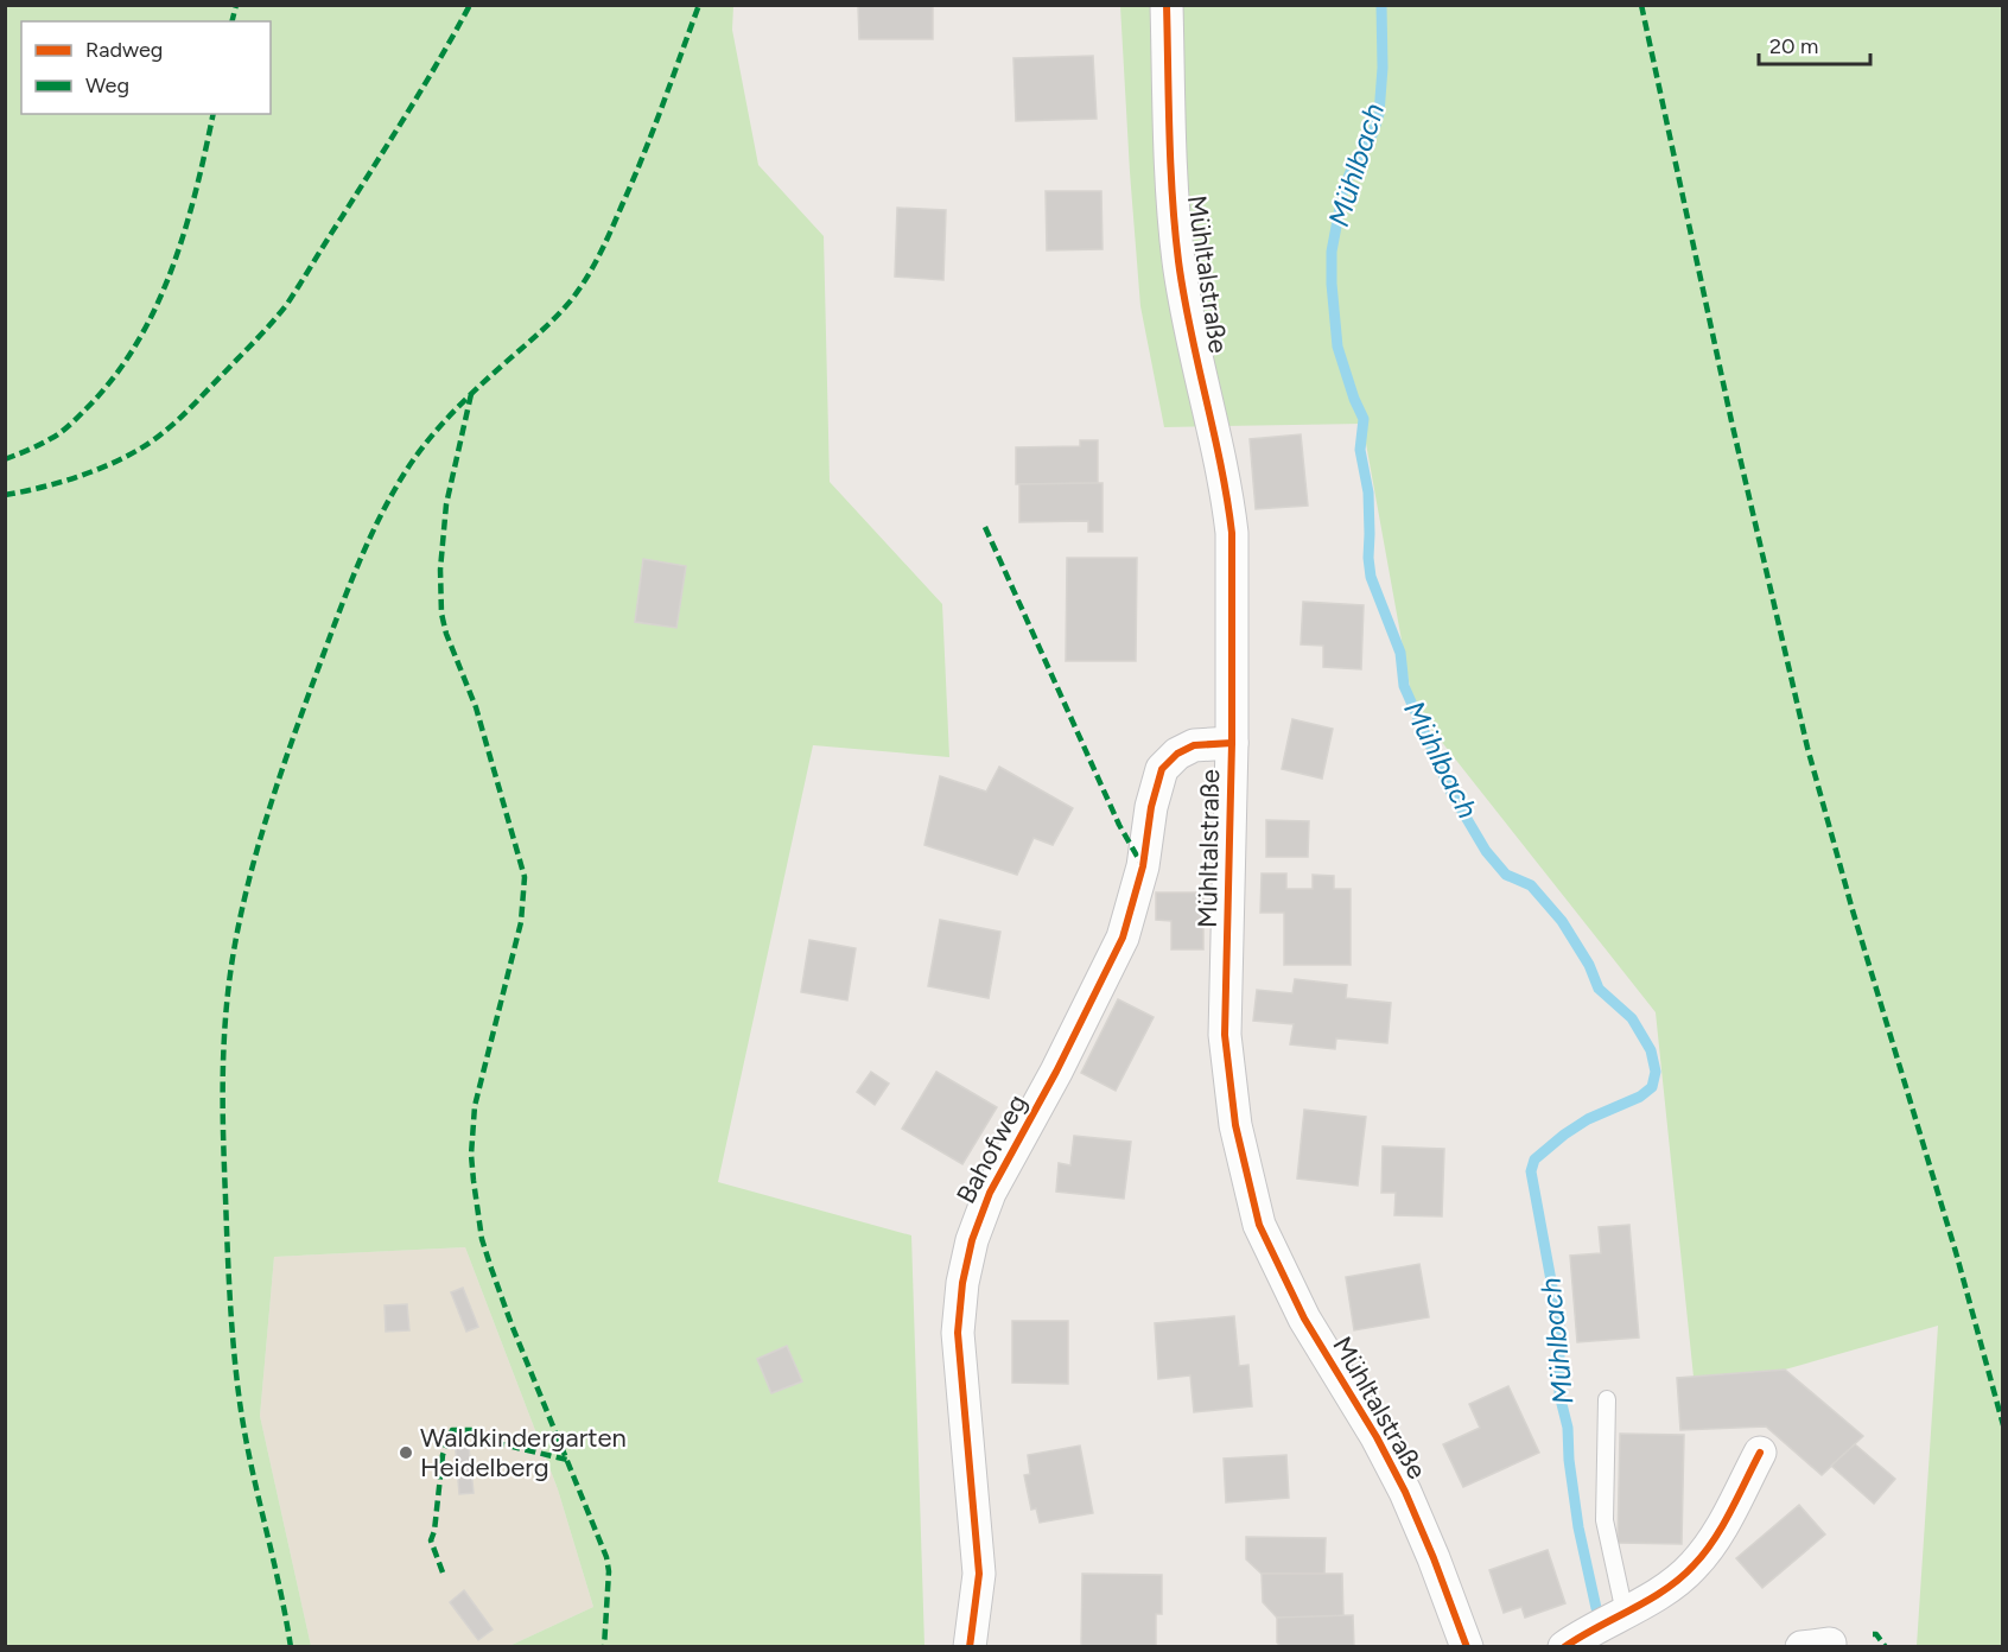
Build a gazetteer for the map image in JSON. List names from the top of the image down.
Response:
{
  "streets": {
    "street": ["Mühltalstraße", "Bahofweg"]
  },
  "crossings": [
    ["Mühltalstraße", "Bahofweg"]
  ],
  "water": ["Mühlbach"],
  "places": ["Waldkindergarten Heidelberg"],
  "legend": ["Radweg", "Weg"],
  "scale_bar": "20 m"
}
